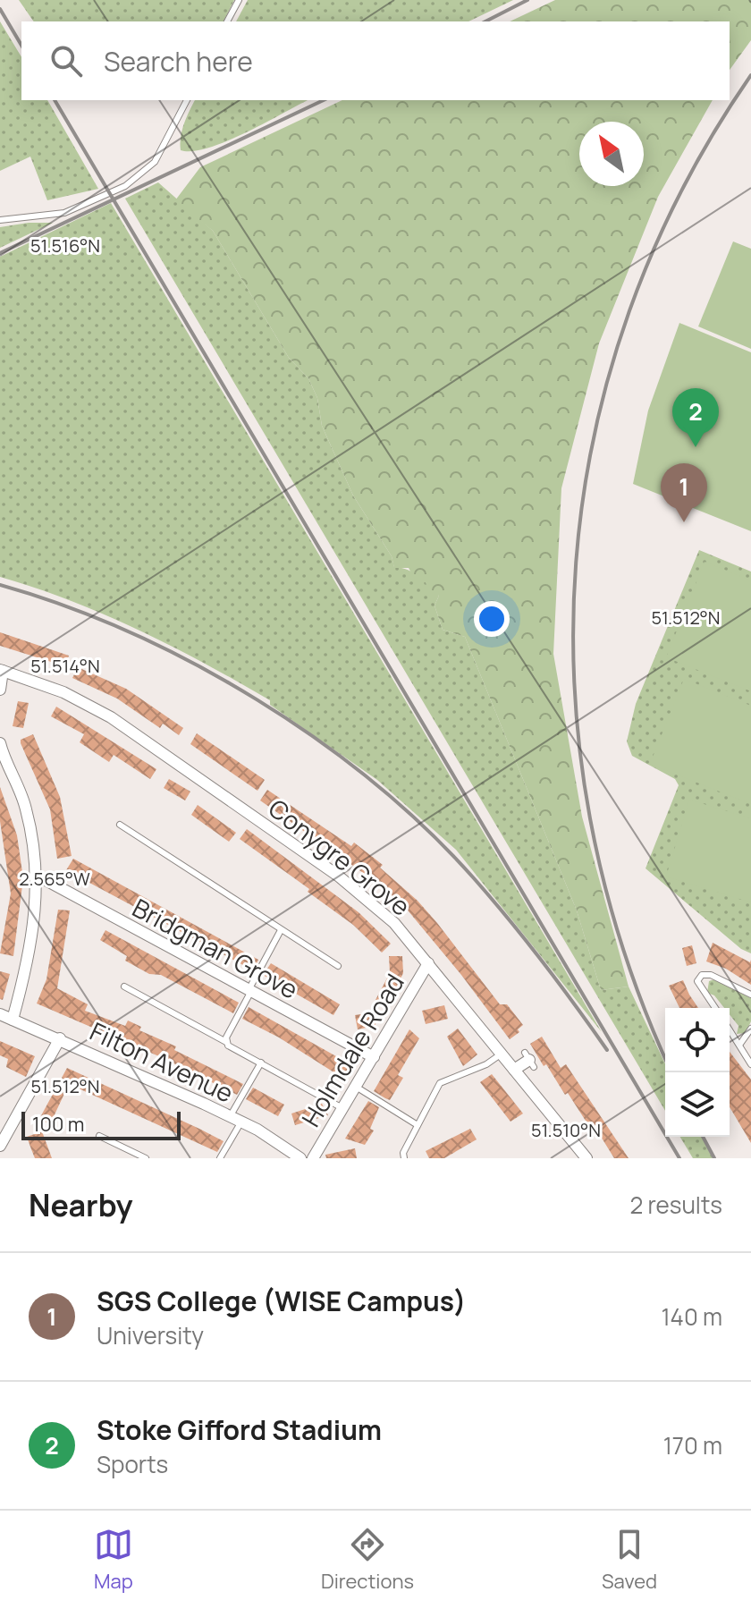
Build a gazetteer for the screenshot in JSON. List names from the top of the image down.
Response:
{
  "streets": {
    "street": [
      "Conygre Grove",
      "Bridgman Grove",
      "Holmdale Road",
      "Filton Avenue"
    ]
  },
  "crossings": [
    ["Conygre Grove", "Holmdale Road"],
    ["Bridgman Grove", "Holmdale Road"]
  ],
  "scale_bar": "100 m",
  "north": "top left",
  "page": {
    "search": "Search here",
    "pins": ["2", "1"],
    "scale": "100 m",
    "heading": ["Nearby", "2 results"],
    "list": [
      {
        "mark": "1",
        "name": "SGS College (WISE Campus)",
        "note": "University",
        "value": "140 m"
      },
      {
        "mark": "2",
        "name": "Stoke Gifford Stadium",
        "note": "Sports",
        "value": "170 m"
      }
    ],
    "nav": ["Map", "Directions", "Saved"]
  },
  "coordinates": [
    "51.516°N",
    "51.512°N",
    "51.514°N",
    "2.565°W",
    "51.510°N"
  ]
}
